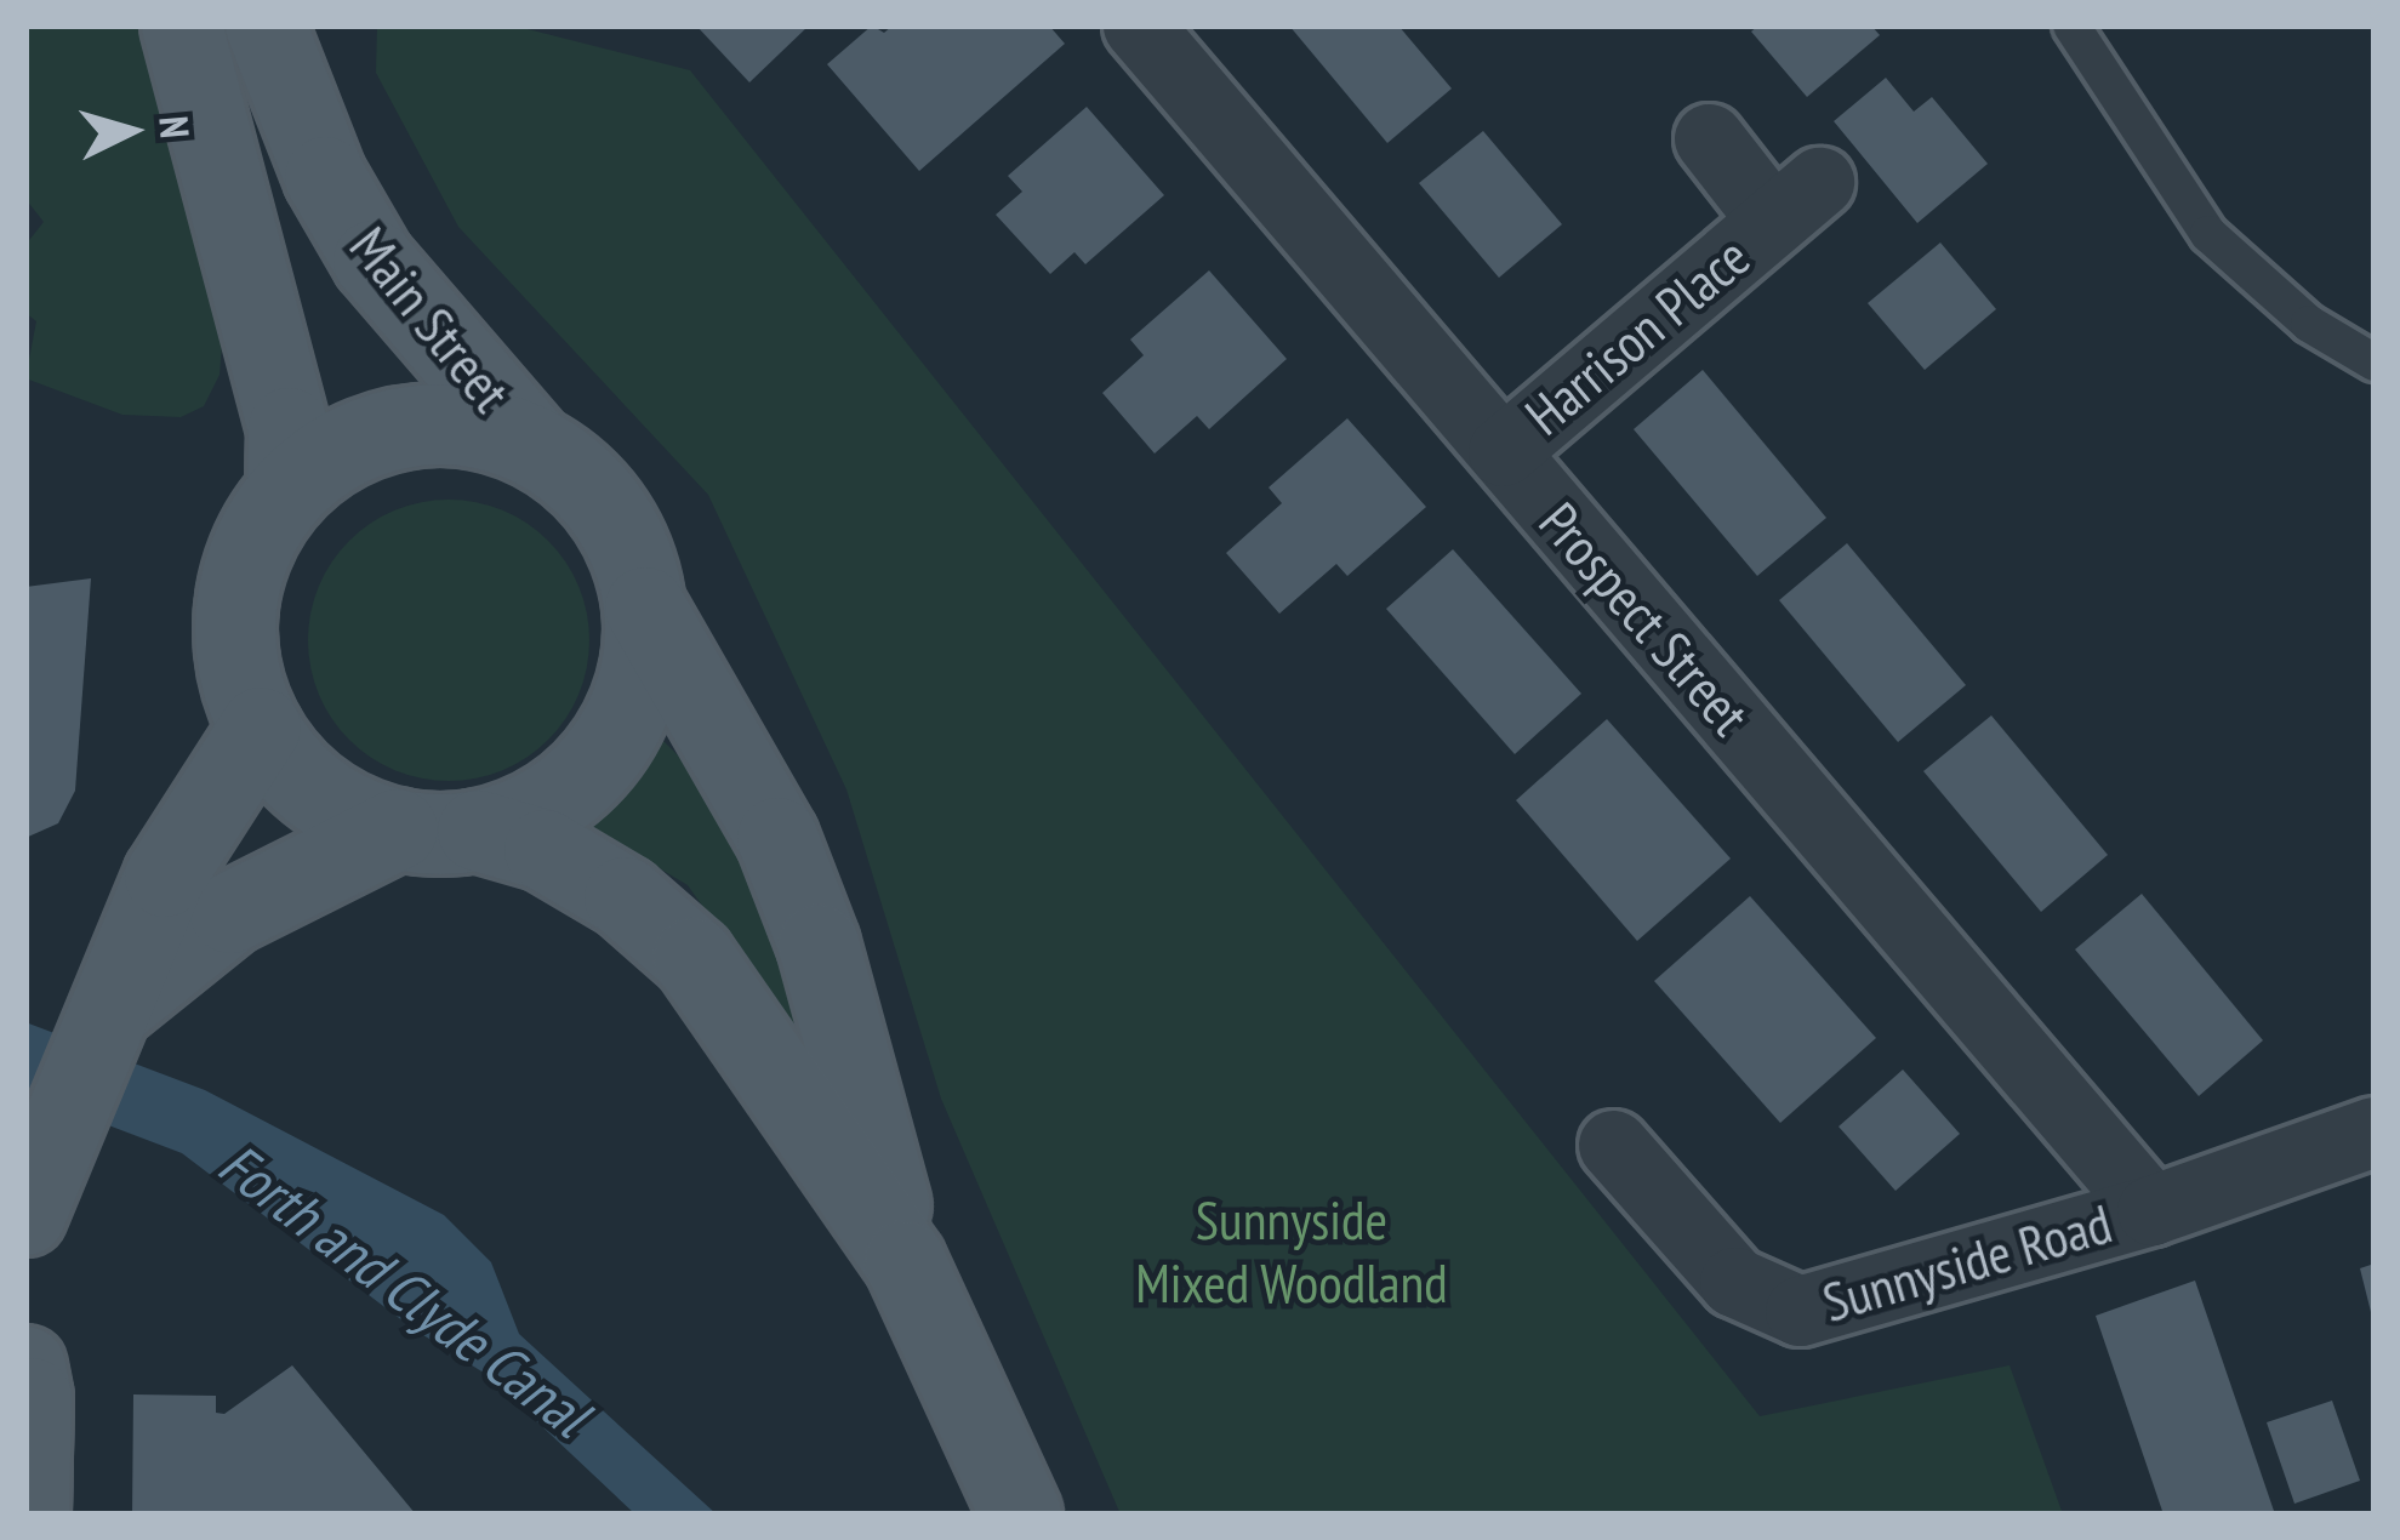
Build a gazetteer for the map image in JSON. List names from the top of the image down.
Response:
{
  "streets": {
    "main road": ["Main Street"],
    "street": ["Harrison Place", "Prospect Street", "Sunnyside Road"]
  },
  "crossings": [
    ["Harrison Place", "Prospect Street"],
    ["Prospect Street", "Sunnyside Road"]
  ],
  "water": ["Forth and Clyde Canal"],
  "parks": ["Sunnyside Mixed Woodland"],
  "north": "right"
}
